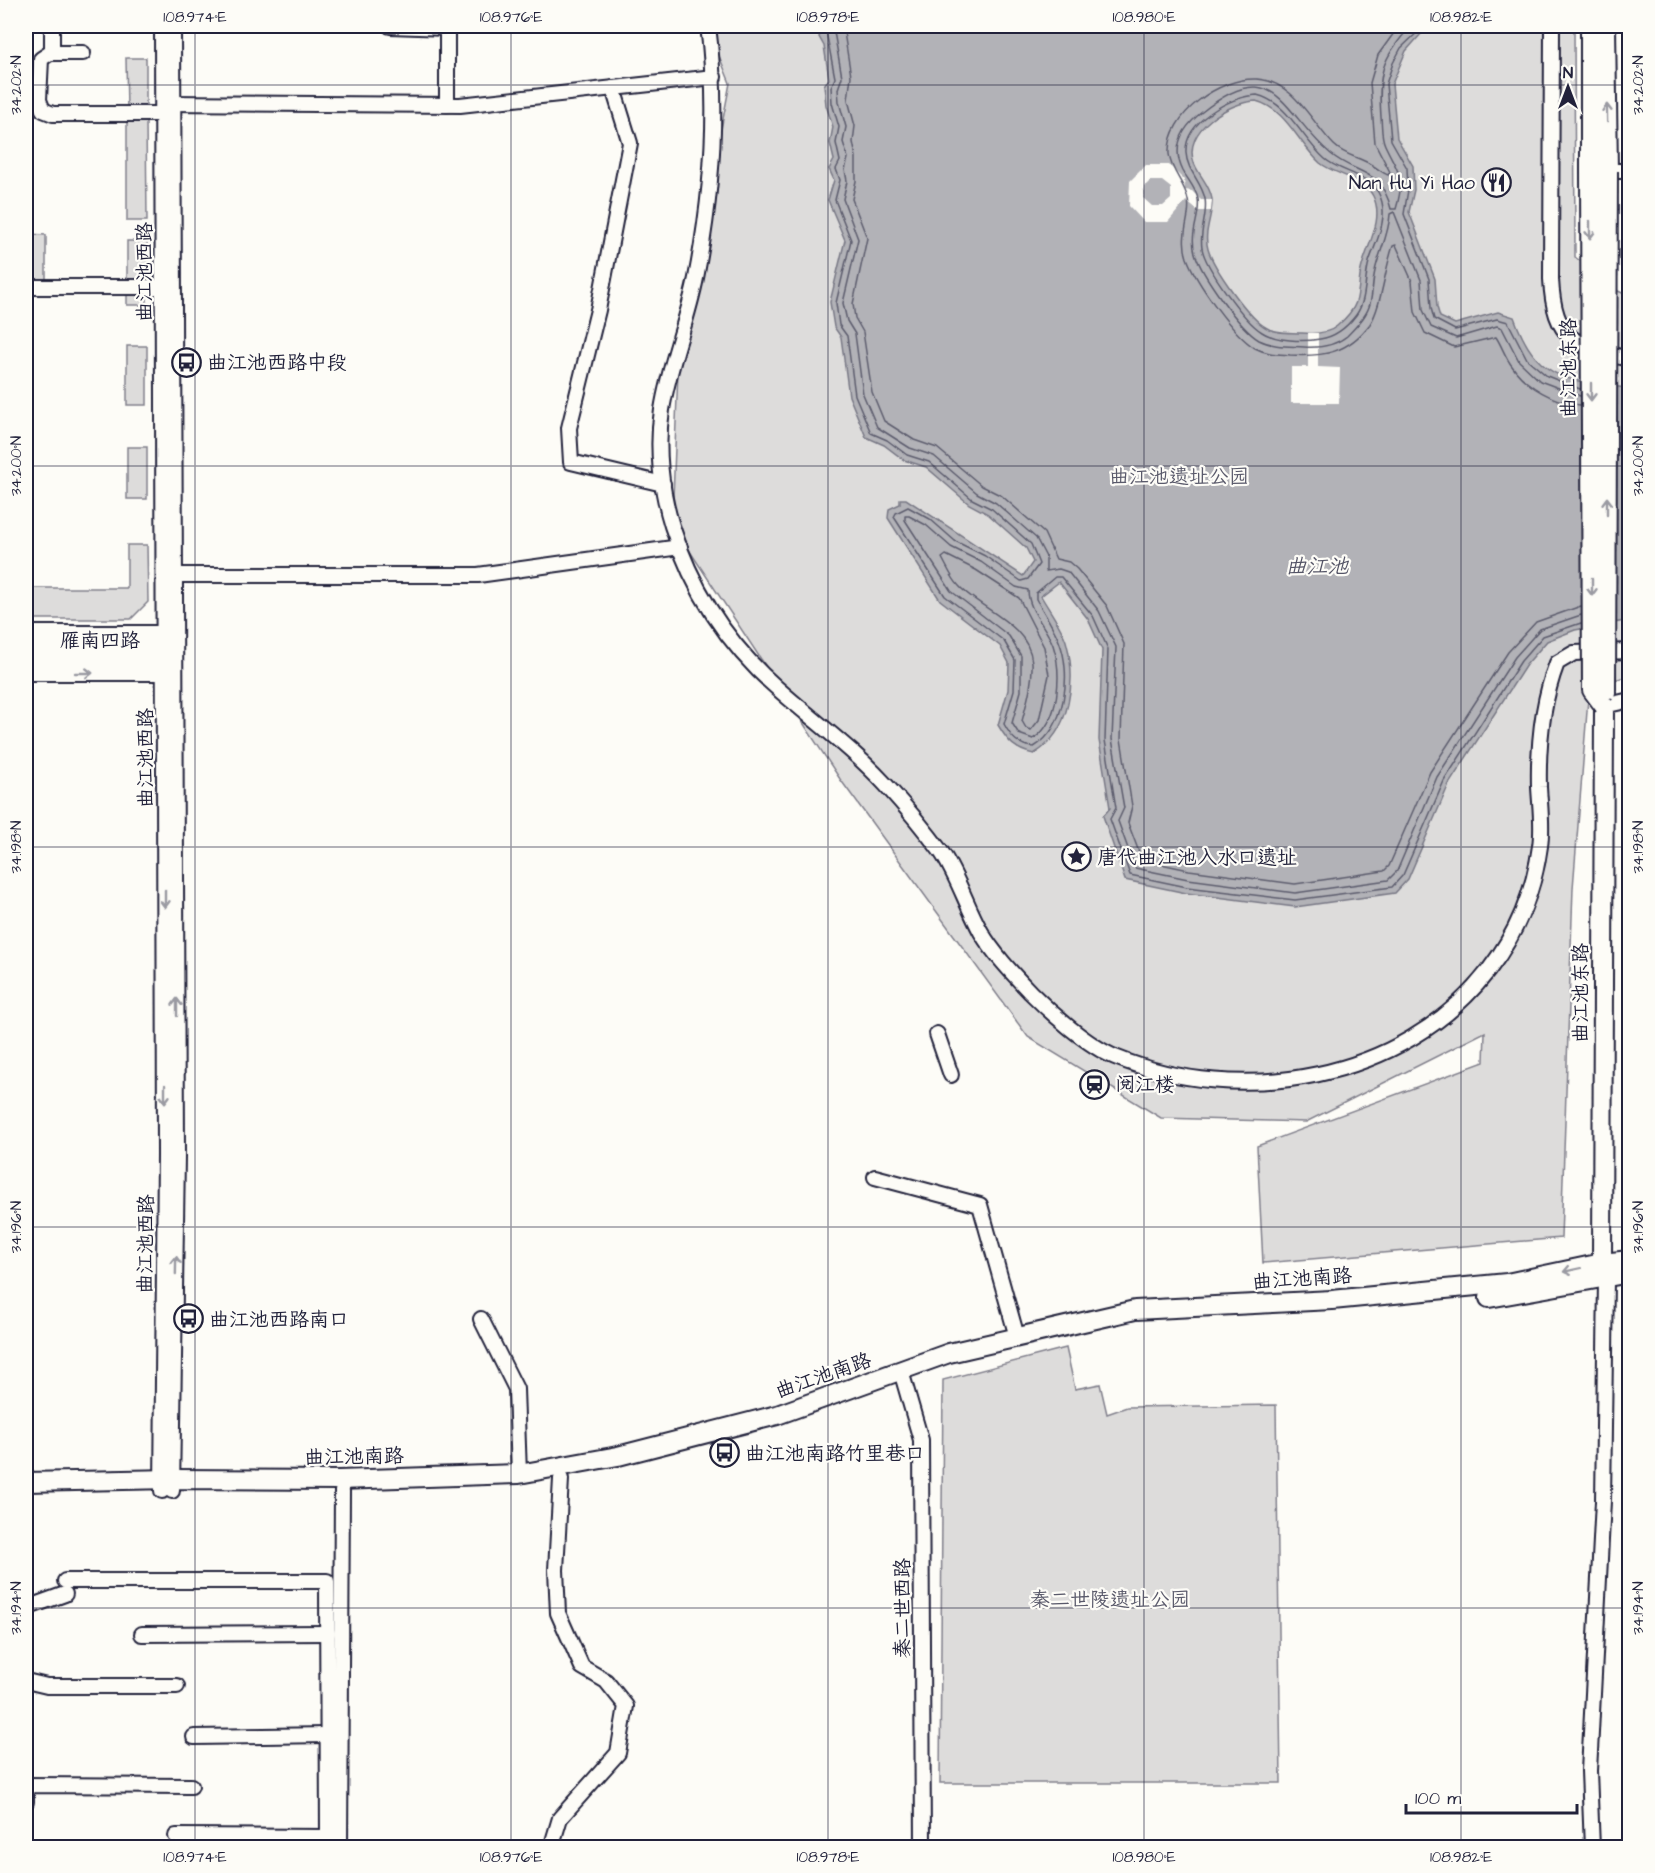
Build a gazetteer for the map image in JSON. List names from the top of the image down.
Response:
{
  "streets": {
    "main road": ["曲江池东路", "曲江池南路"],
    "street": ["曲江池西路", "雁南四路", "秦二世西路"]
  },
  "crossings": [
    ["曲江池西路", "雁南四路"],
    ["曲江池西路", "曲江池南路"],
    ["曲江池东路", "曲江池南路"],
    ["曲江池南路", "秦二世西路"]
  ],
  "water": ["曲江池"],
  "parks": ["曲江池遗址公园", "秦二世陵遗址公园"],
  "places": {
    "restaurant": ["Nan Hu Yi Hao"],
    "bus stop": ["曲江池西路中段", "曲江池西路南口", "曲江池南路竹里巷口"],
    "place": ["唐代曲江池入水口遗址"],
    "station": ["阅江楼"]
  },
  "scale_bar": "100 m",
  "north": "top",
  "coordinates": [
    "108.974°E",
    "108.976°E",
    "108.978°E",
    "108.980°E",
    "108.982°E",
    "34.202°N",
    "34.200°N",
    "34.198°N",
    "34.196°N",
    "34.194°N"
  ]
}
